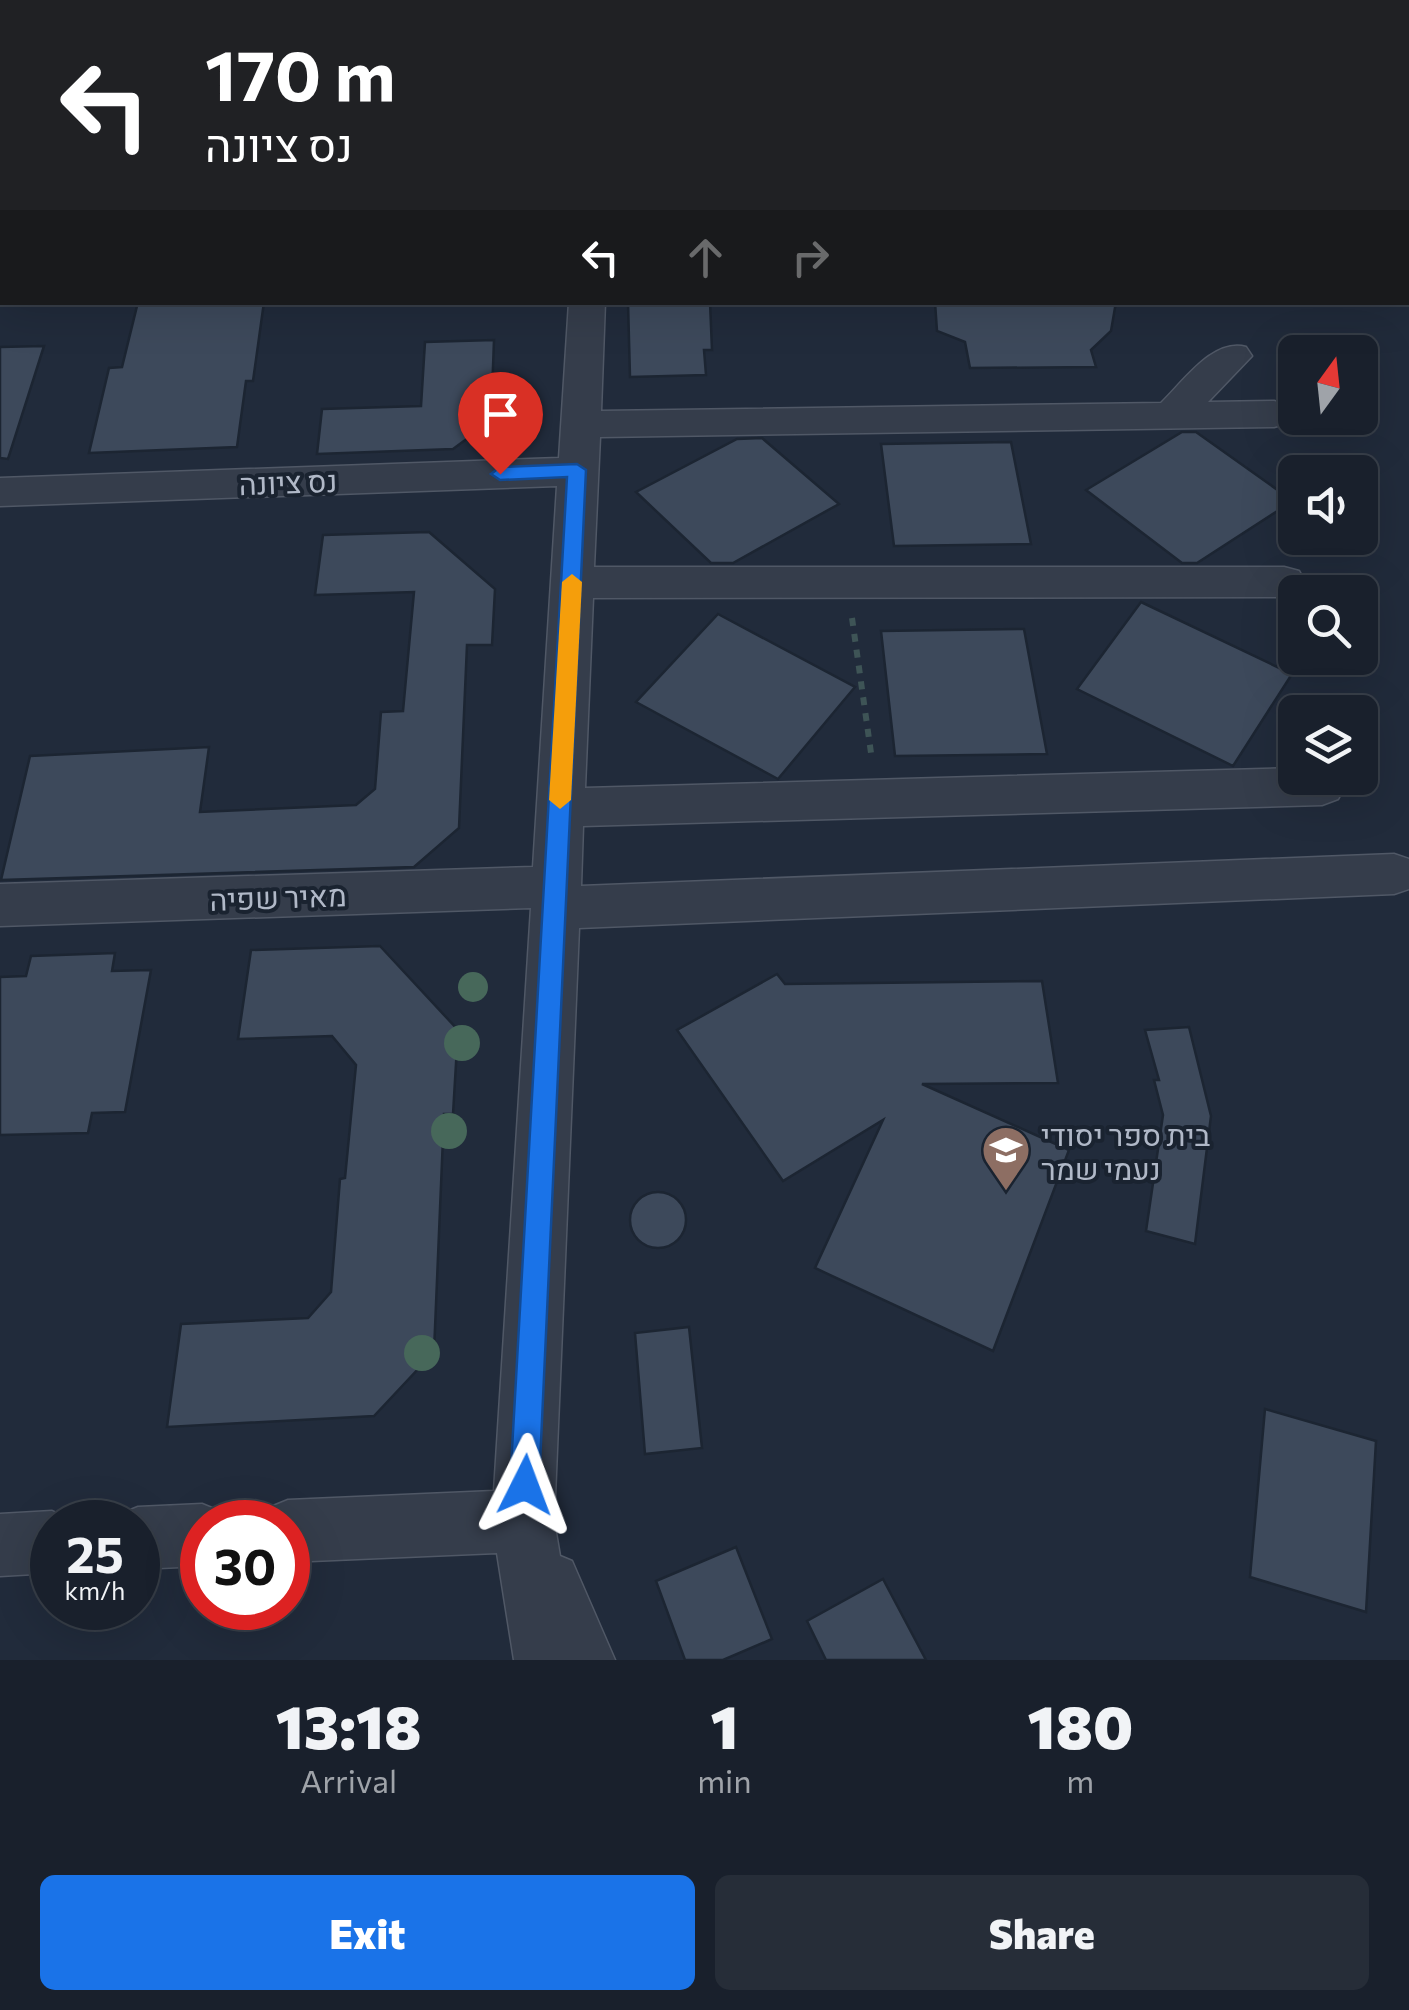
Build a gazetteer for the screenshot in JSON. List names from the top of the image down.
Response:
{
  "streets": {
    "street": ["נס ציונה", "מאיר שפיה"]
  },
  "places": {
    "school or university": ["בית ספר יסודי נעמי שמר"]
  },
  "north": "top",
  "page": {
    "turn": ["170 m", "נס ציונה"],
    "speed": "25 km/h",
    "limit": "30",
    "eta": [
      "13:18",
      "Arrival",
      "1",
      "min",
      "180",
      "m"
    ],
    "buttons": ["Exit", "Share"]
  }
}
